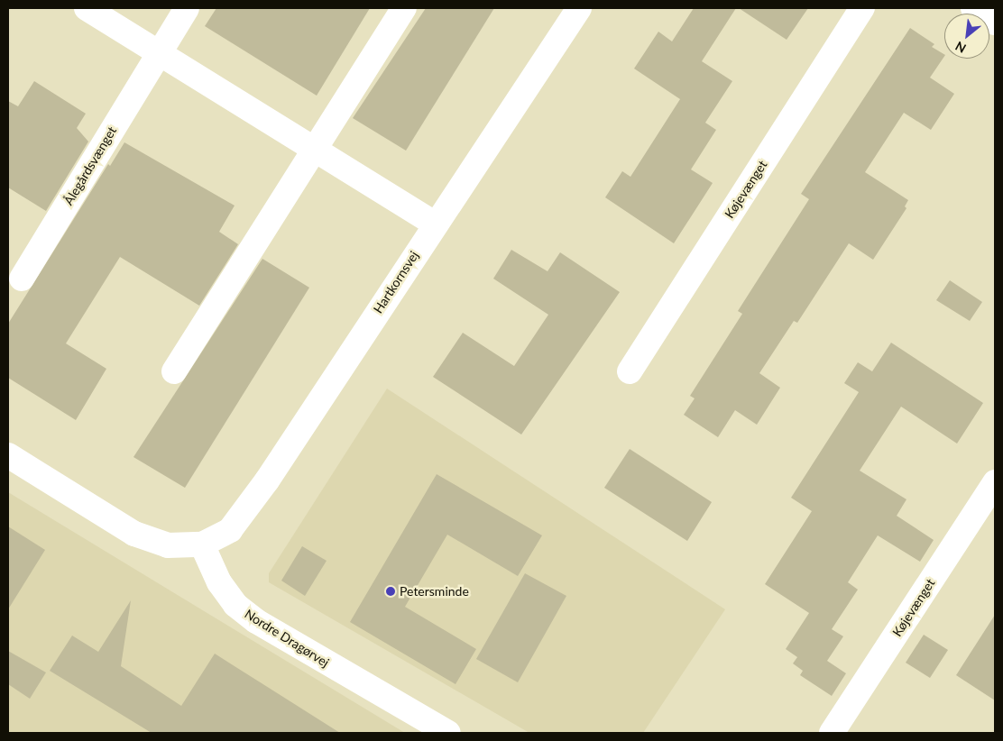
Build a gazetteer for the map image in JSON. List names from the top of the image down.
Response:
{
  "streets": {
    "street": [
      "Ålegårdsvænget",
      "Køjevænget",
      "Hartkornsvej",
      "Nordre Dragørvej"
    ]
  },
  "crossings": [
    ["Hartkornsvej", "Nordre Dragørvej"]
  ],
  "places": ["Petersminde"],
  "north": "bottom left"
}
